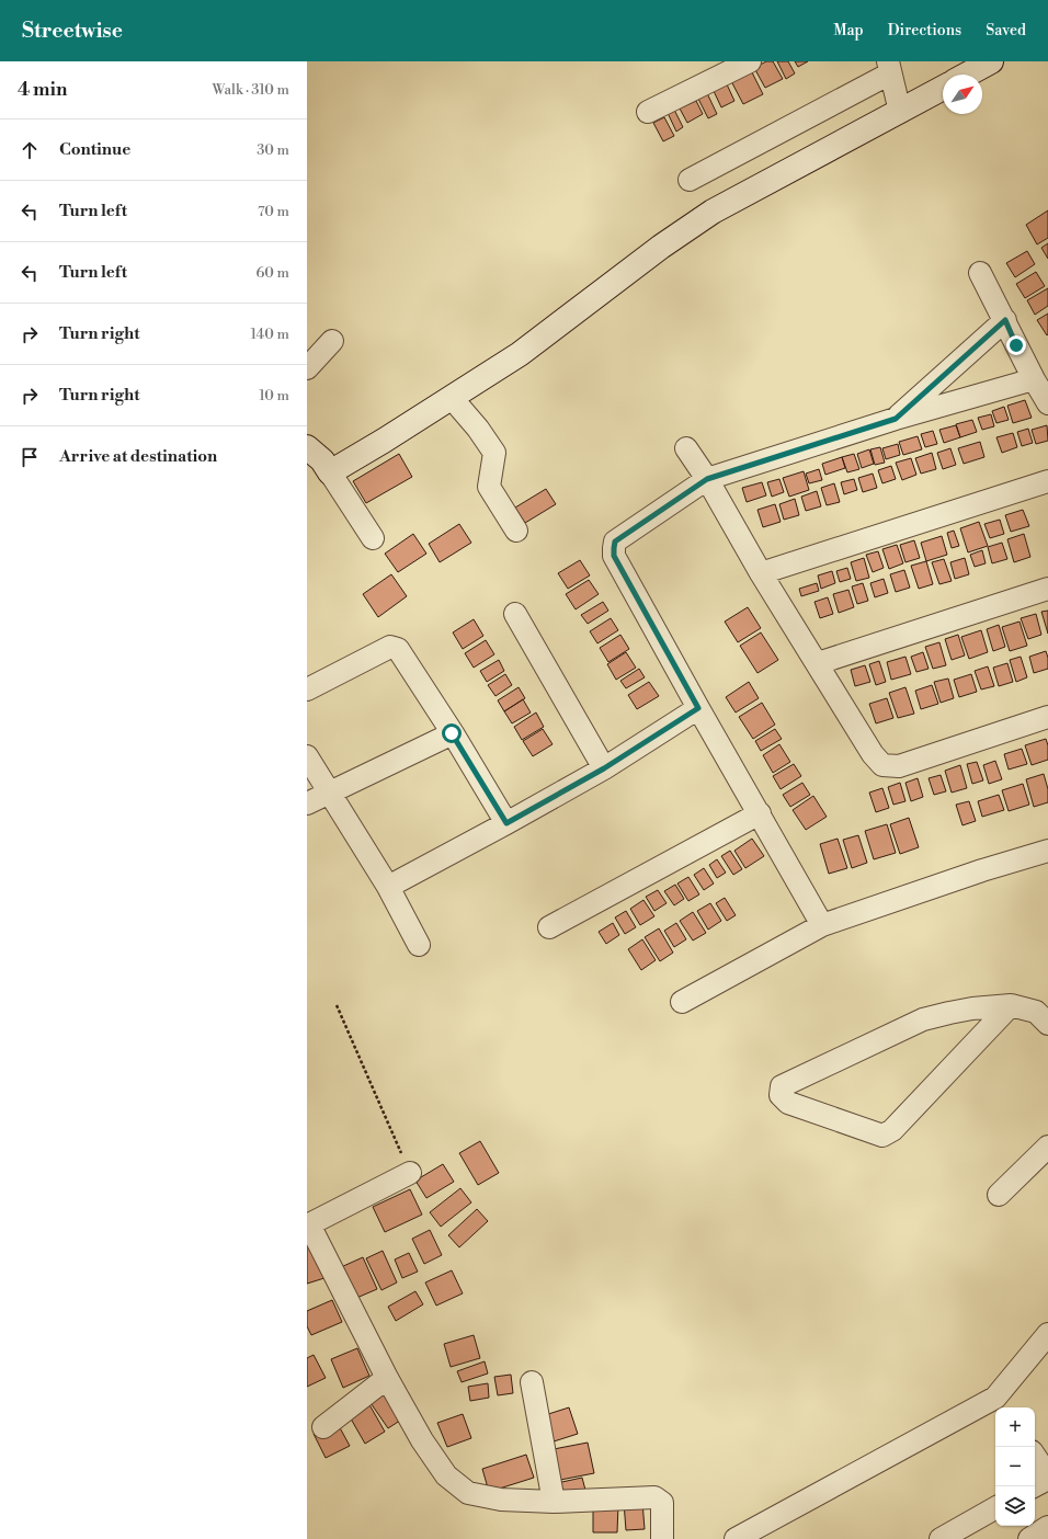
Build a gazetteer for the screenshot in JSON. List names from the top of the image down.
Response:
{
  "north": "top right",
  "page": {
    "header": "Streetwise",
    "nav": ["Map", "Directions", "Saved"],
    "heading": ["4 min", "Walk · 310 m"],
    "list": [
      ["Continue", "30 m"],
      ["Turn left", "70 m"],
      ["Turn left", "60 m"],
      ["Turn right", "140 m"],
      ["Turn right", "10 m"],
      "Arrive at destination"
    ],
    "map_buttons": ["+", "−"]
  }
}
